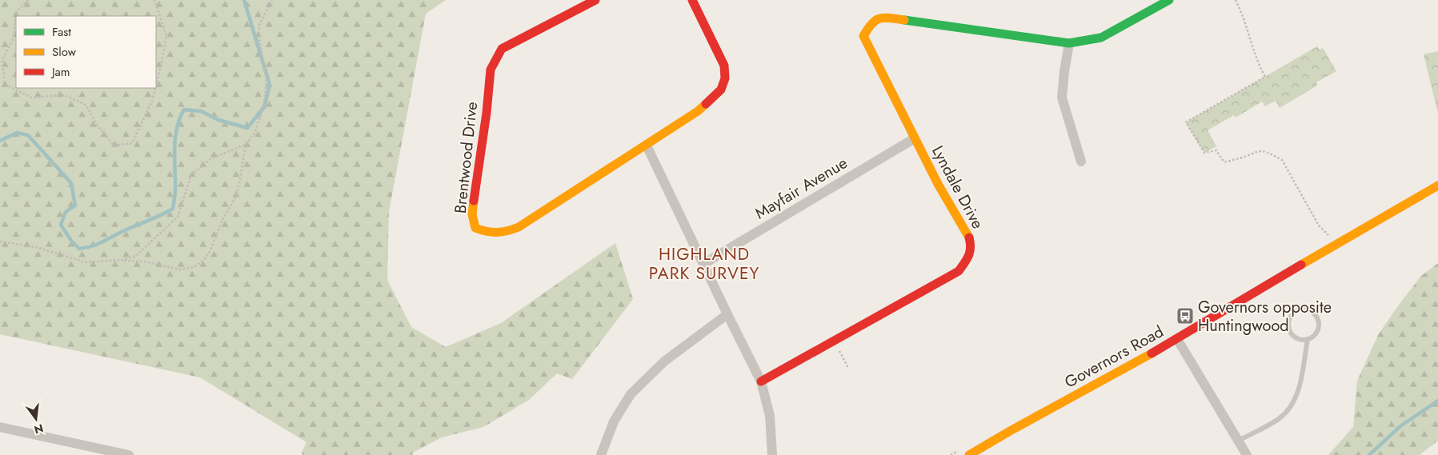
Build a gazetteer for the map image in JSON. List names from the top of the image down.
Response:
{
  "streets": {
    "street": [
      "Brentwood Drive",
      "Lyndale Drive",
      "Mayfair Avenue",
      "Governors Road"
    ]
  },
  "crossings": [
    ["Lyndale Drive", "Mayfair Avenue"]
  ],
  "districts": ["HIGHLAND PARK SURVEY"],
  "places": {
    "bus stop": ["Governors opposite Huntingwood"]
  },
  "legend": ["Fast", "Slow", "Jam"],
  "north": "bottom"
}
